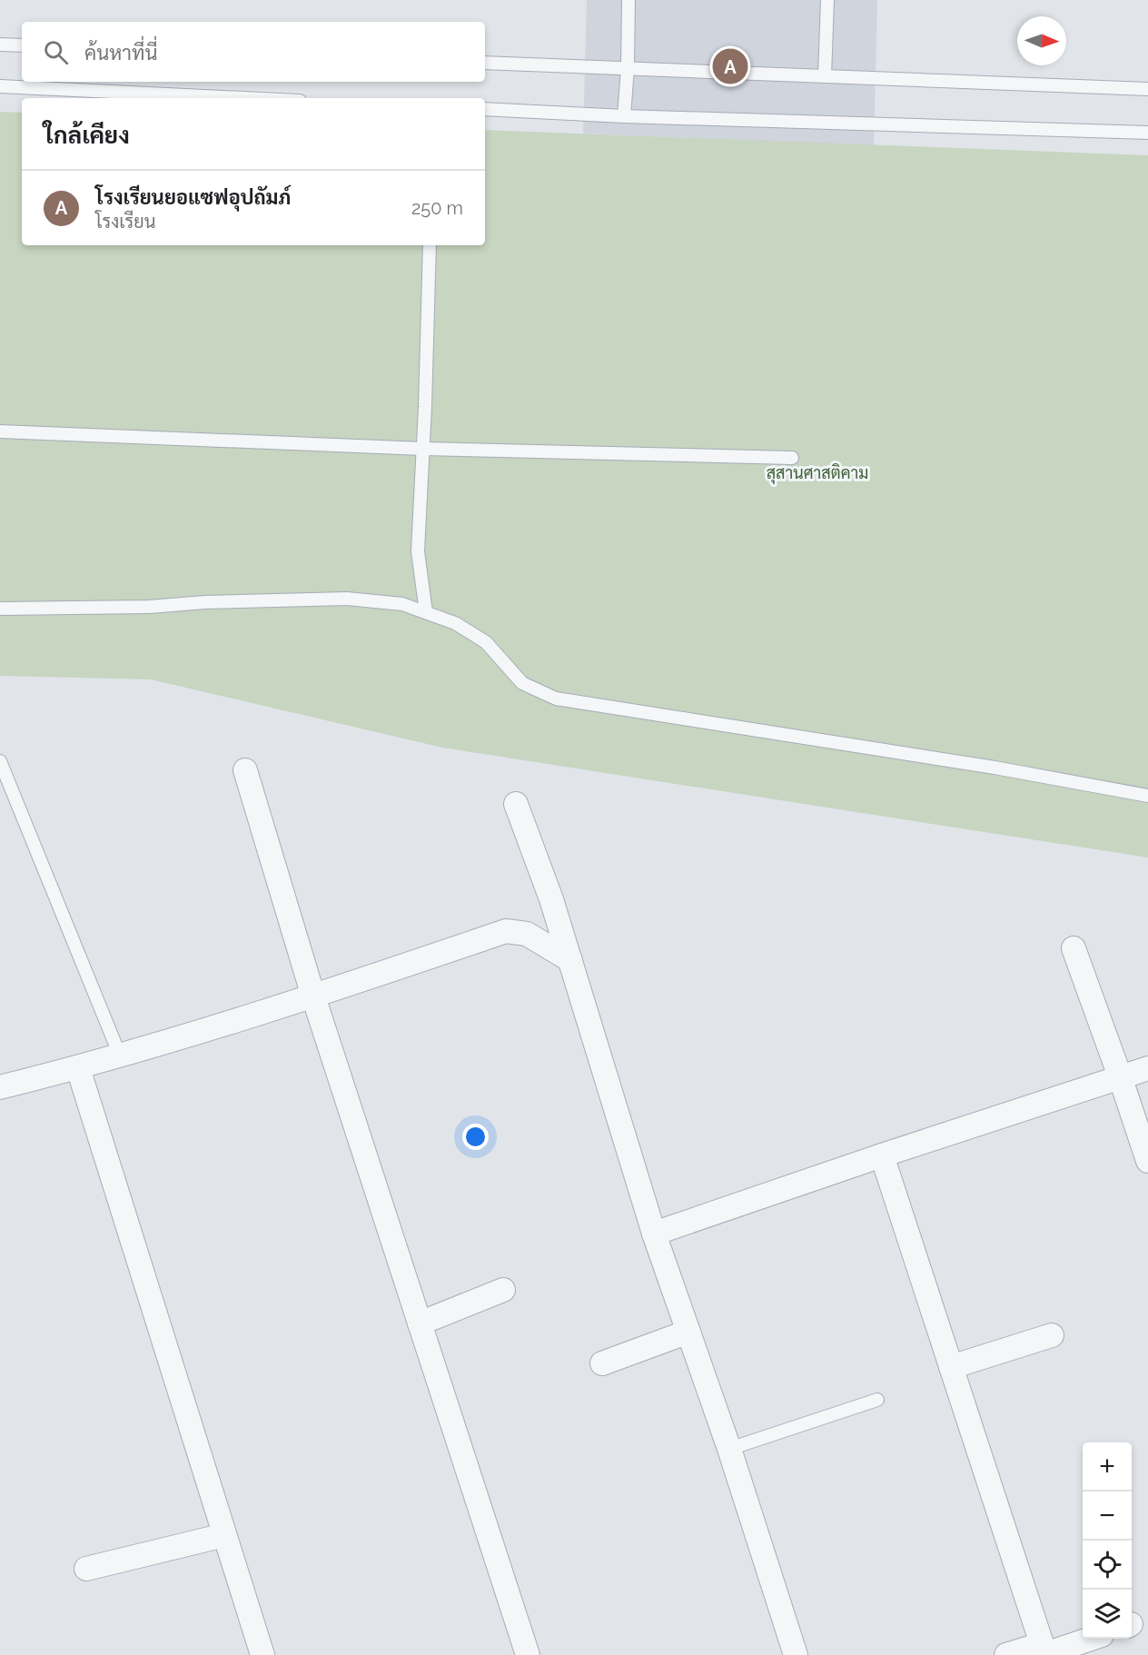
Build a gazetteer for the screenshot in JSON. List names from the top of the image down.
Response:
{
  "parks": ["สุสานศาสติคาม"],
  "north": "right",
  "page": {
    "search": "ค้นหาที่นี่",
    "pins": "A",
    "heading": "ใกล้เคียง",
    "list": [
      {
        "mark": "A",
        "name": "โรงเรียนยอแซฟอุปถัมภ์",
        "note": "โรงเรียน",
        "value": "250 m"
      }
    ],
    "map_buttons": ["+", "−"]
  }
}
